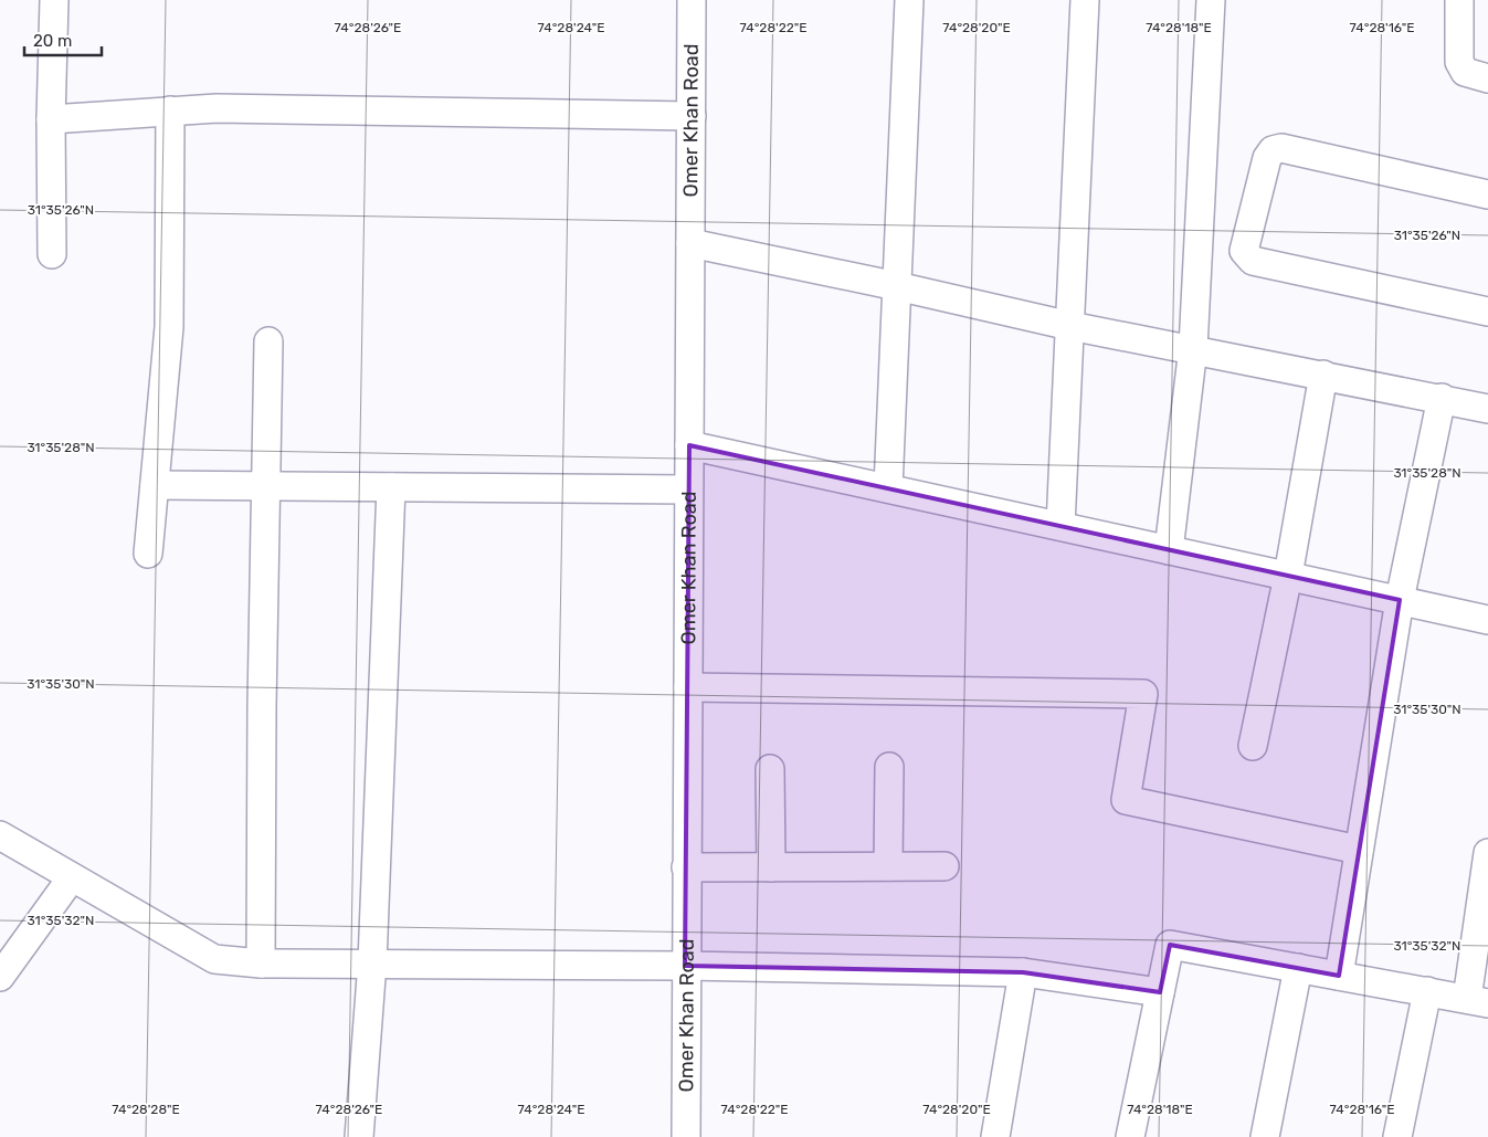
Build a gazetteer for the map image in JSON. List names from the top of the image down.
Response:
{
  "streets": {
    "street": ["Omer Khan Road"]
  },
  "scale_bar": "20 m",
  "coordinates": [
    "74°28'26\"E",
    "74°28'24\"E",
    "74°28'22\"E",
    "74°28'20\"E",
    "74°28'18\"E",
    "74°28'16\"E",
    "31°35'26\"N",
    "31°35'28\"N",
    "31°35'30\"N",
    "31°35'32\"N",
    "74°28'28\"E"
  ]
}
